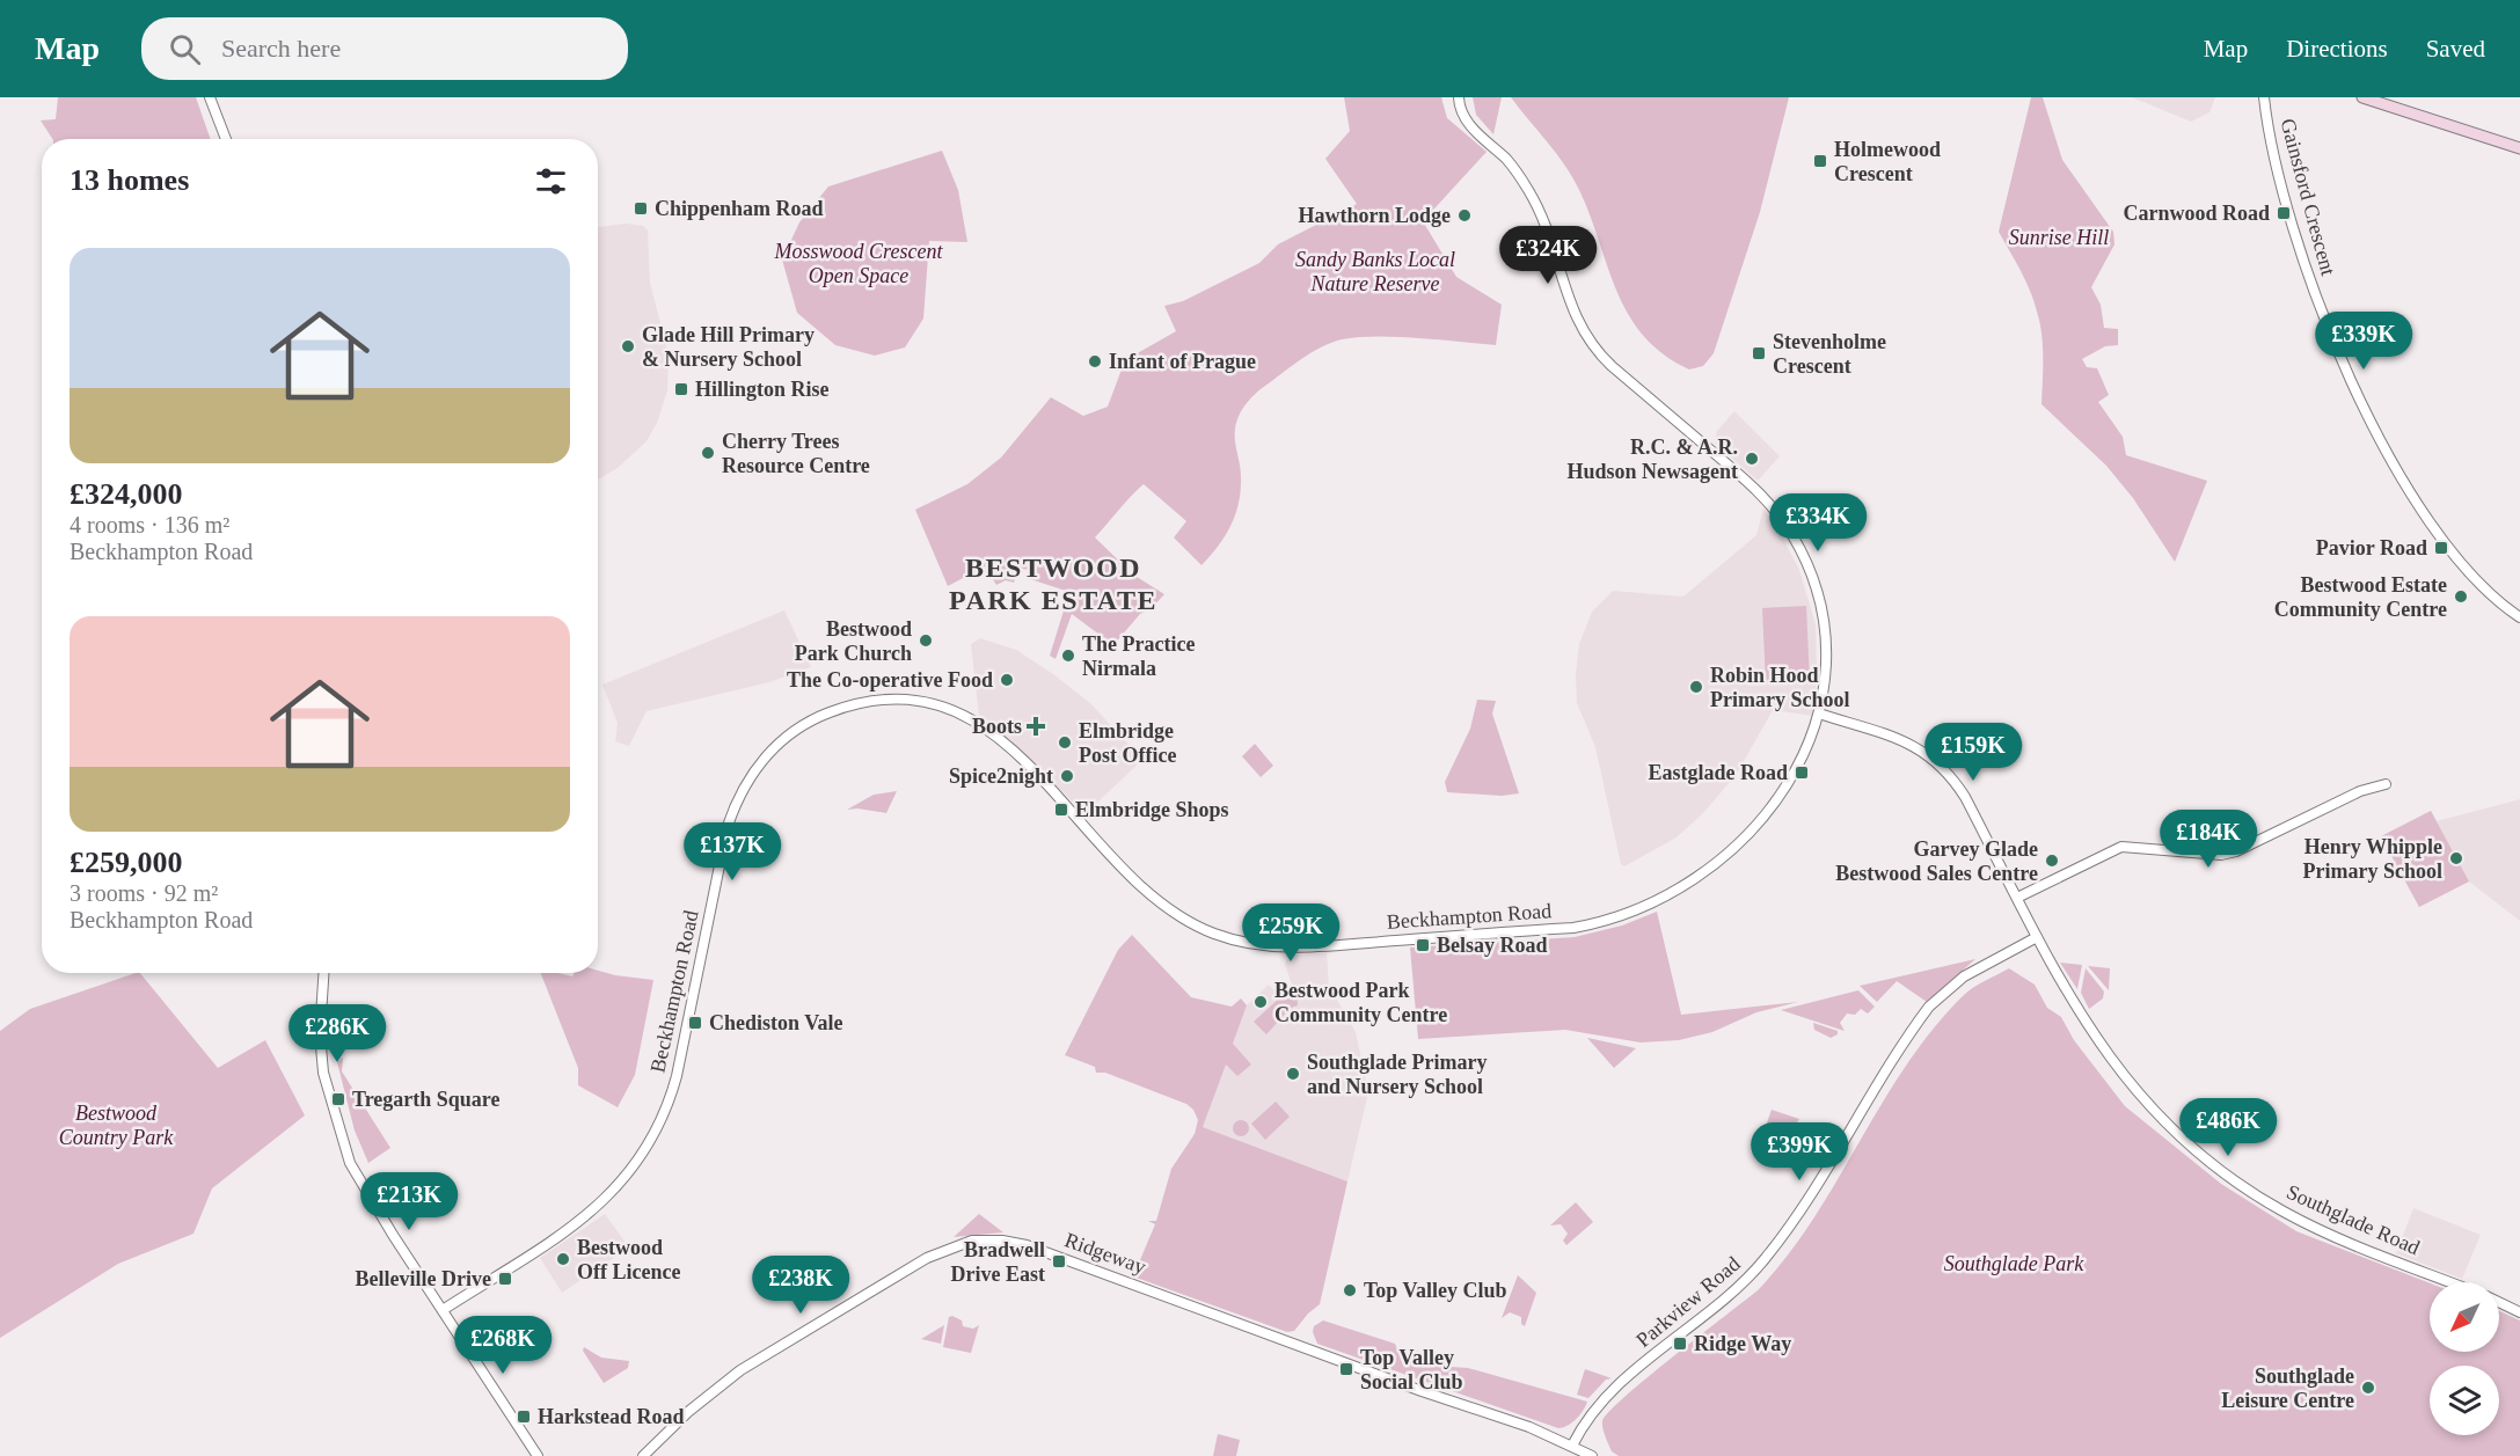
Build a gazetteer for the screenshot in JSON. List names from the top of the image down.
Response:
{
  "streets": {
    "street": [
      "Gainsford Crescent",
      "Beckhampton Road",
      "Southglade Road",
      "Ridgeway",
      "Parkview Road"
    ]
  },
  "crossings": [
    ["Southglade Road", "Parkview Road"],
    ["Ridgeway", "Parkview Road"]
  ],
  "districts": ["BESTWOOD PARK ESTATE"],
  "parks": [
    "Sunrise Hill",
    "Mosswood Crescent Open Space",
    "Sandy Banks Local Nature Reserve",
    "Bestwood Country Park",
    "Southglade Park"
  ],
  "places": {
    "transit": [
      "Holmewood Crescent",
      "Chippenham Road",
      "Carnwood Road",
      "Stevenholme Crescent",
      "Hillington Rise",
      "Pavior Road",
      "Eastglade Road",
      "Elmbridge Shops",
      "Belsay Road",
      "Chediston Vale",
      "Tregarth Square",
      "Bradwell Drive East",
      "Belleville Drive",
      "Ridge Way",
      "Top Valley Social Club",
      "Harkstead Road"
    ],
    "other": [
      "Hawthorn Lodge",
      "Glade Hill Primary & Nursery School",
      "Infant of Prague",
      "Cherry Trees Resource Centre",
      "R.C. & A.R. Hudson Newsagent",
      "Bestwood Estate Community Centre",
      "Bestwood Park Church",
      "The Practice Nirmala",
      "The Co-operative Food",
      "Robin Hood Primary School",
      "Elmbridge Post Office",
      "Spice2night",
      "Henry Whipple Primary School",
      "Garvey Glade Bestwood Sales Centre",
      "Bestwood Park Community Centre",
      "Southglade Primary and Nursery School",
      "Bestwood Off Licence",
      "Top Valley Club",
      "Southglade Leisure Centre"
    ],
    "health": ["Boots"]
  },
  "north": "bottom left",
  "page": {
    "header": "Map",
    "search": "Search here",
    "nav": ["Map", "Directions", "Saved"],
    "heading": "13 homes",
    "list": [
      {
        "name": "£324,000",
        "note": "4 rooms · 136 m² · Beckhampton Road"
      },
      {
        "name": "£259,000",
        "note": "3 rooms · 92 m² · Beckhampton Road"
      }
    ],
    "price": [
      "£324K",
      "£339K",
      "£334K",
      "£159K",
      "£184K",
      "£137K",
      "£259K",
      "£286K",
      "£486K",
      "£399K",
      "£213K",
      "£238K",
      "£268K"
    ]
  }
}
